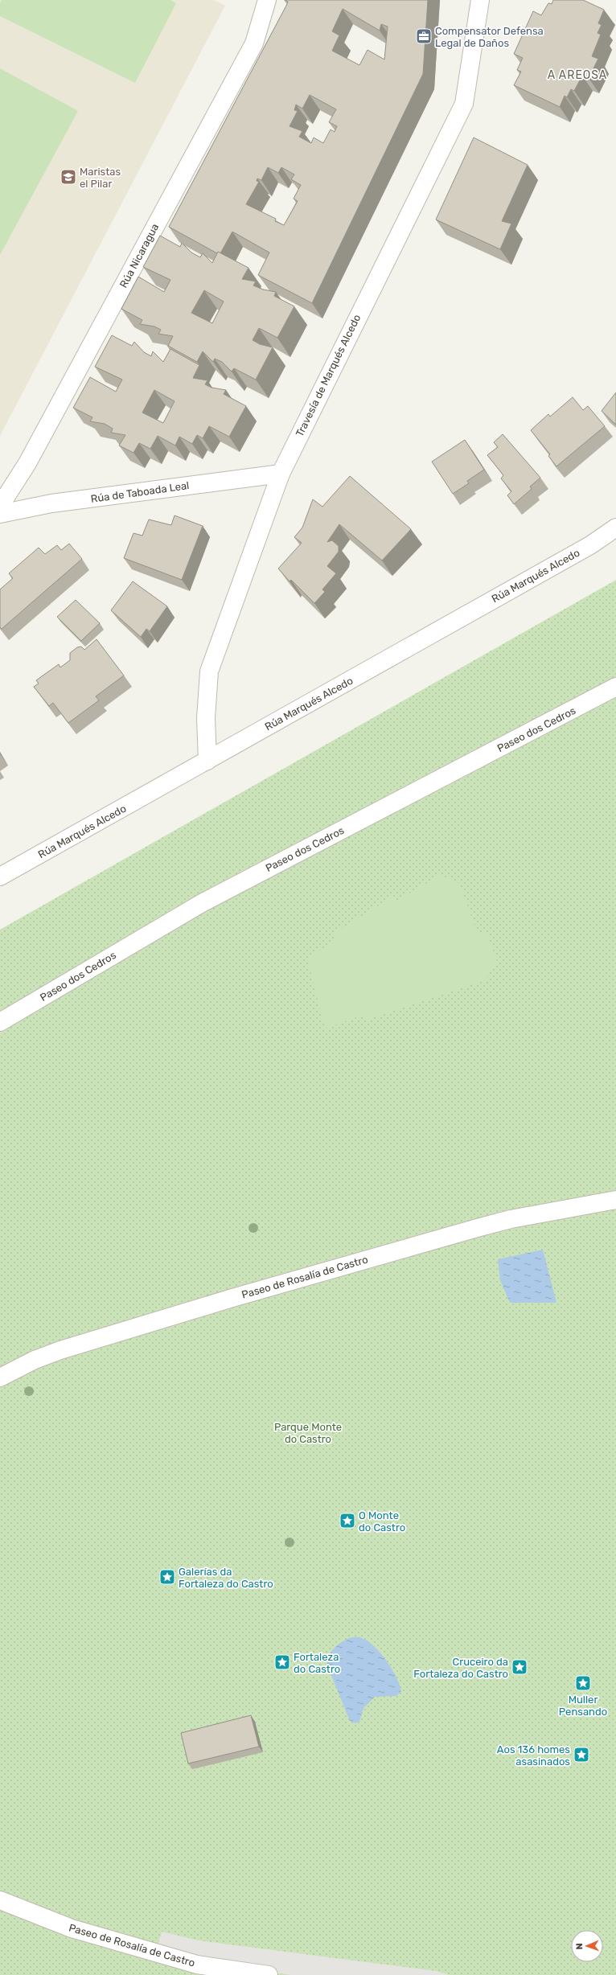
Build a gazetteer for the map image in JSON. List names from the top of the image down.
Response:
{
  "streets": {
    "street": [
      "Rúa Nicaragua",
      "Travesía de Marqués Alcedo",
      "Rúa de Taboada Leal",
      "Rúa Marqués Alcedo",
      "Paseo dos Cedros",
      "Paseo de Rosalía de Castro"
    ]
  },
  "crossings": [
    ["Travesía de Marqués Alcedo", "Rúa de Taboada Leal"],
    ["Travesía de Marqués Alcedo", "Rúa Marqués Alcedo"]
  ],
  "districts": ["A AREOSA"],
  "parks": ["Parque Monte do Castro"],
  "places": {
    "office": ["Compensator Defensa Legal de Daños"],
    "school or university": ["Maristas el Pilar"],
    "place": [
      "O Monte do Castro",
      "Galerías da Fortaleza do Castro",
      "Fortaleza do Castro",
      "Cruceiro da Fortaleza do Castro",
      "Muller Pensando",
      "Aos 136 homes asasinados"
    ]
  },
  "north": "left"
}
